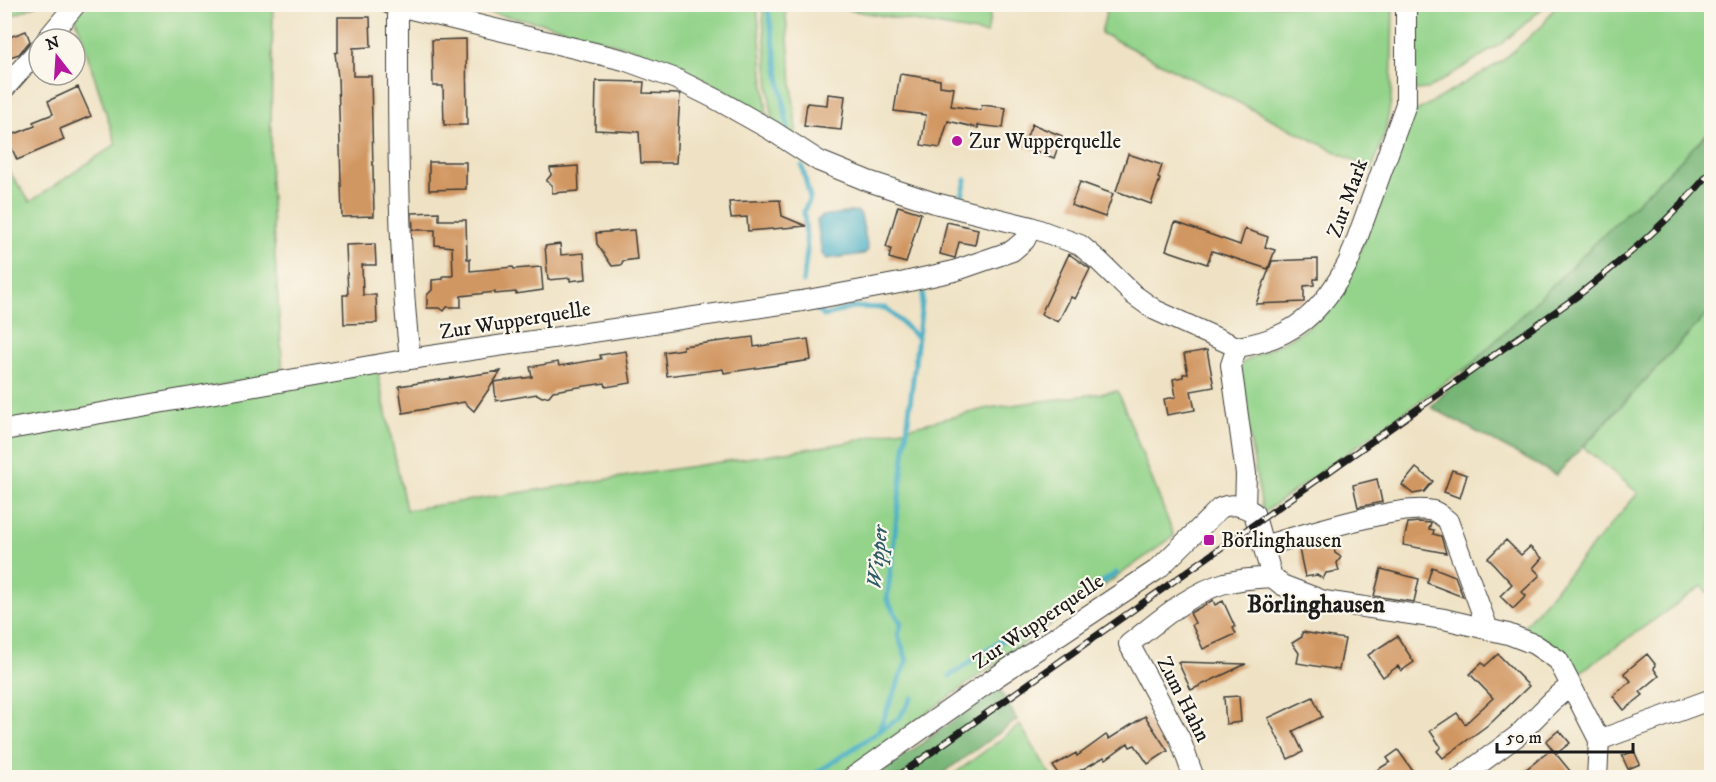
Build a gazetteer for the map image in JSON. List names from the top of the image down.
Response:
{
  "streets": {
    "street": ["Zur Mark", "Zur Wupperquelle", "Zum Hahn"]
  },
  "districts": ["Börlinghausen"],
  "water": ["Wipper"],
  "places": {
    "other": ["Zur Wupperquelle"],
    "transit": ["Börlinghausen"]
  },
  "scale_bar": "50 m",
  "north": "top"
}
